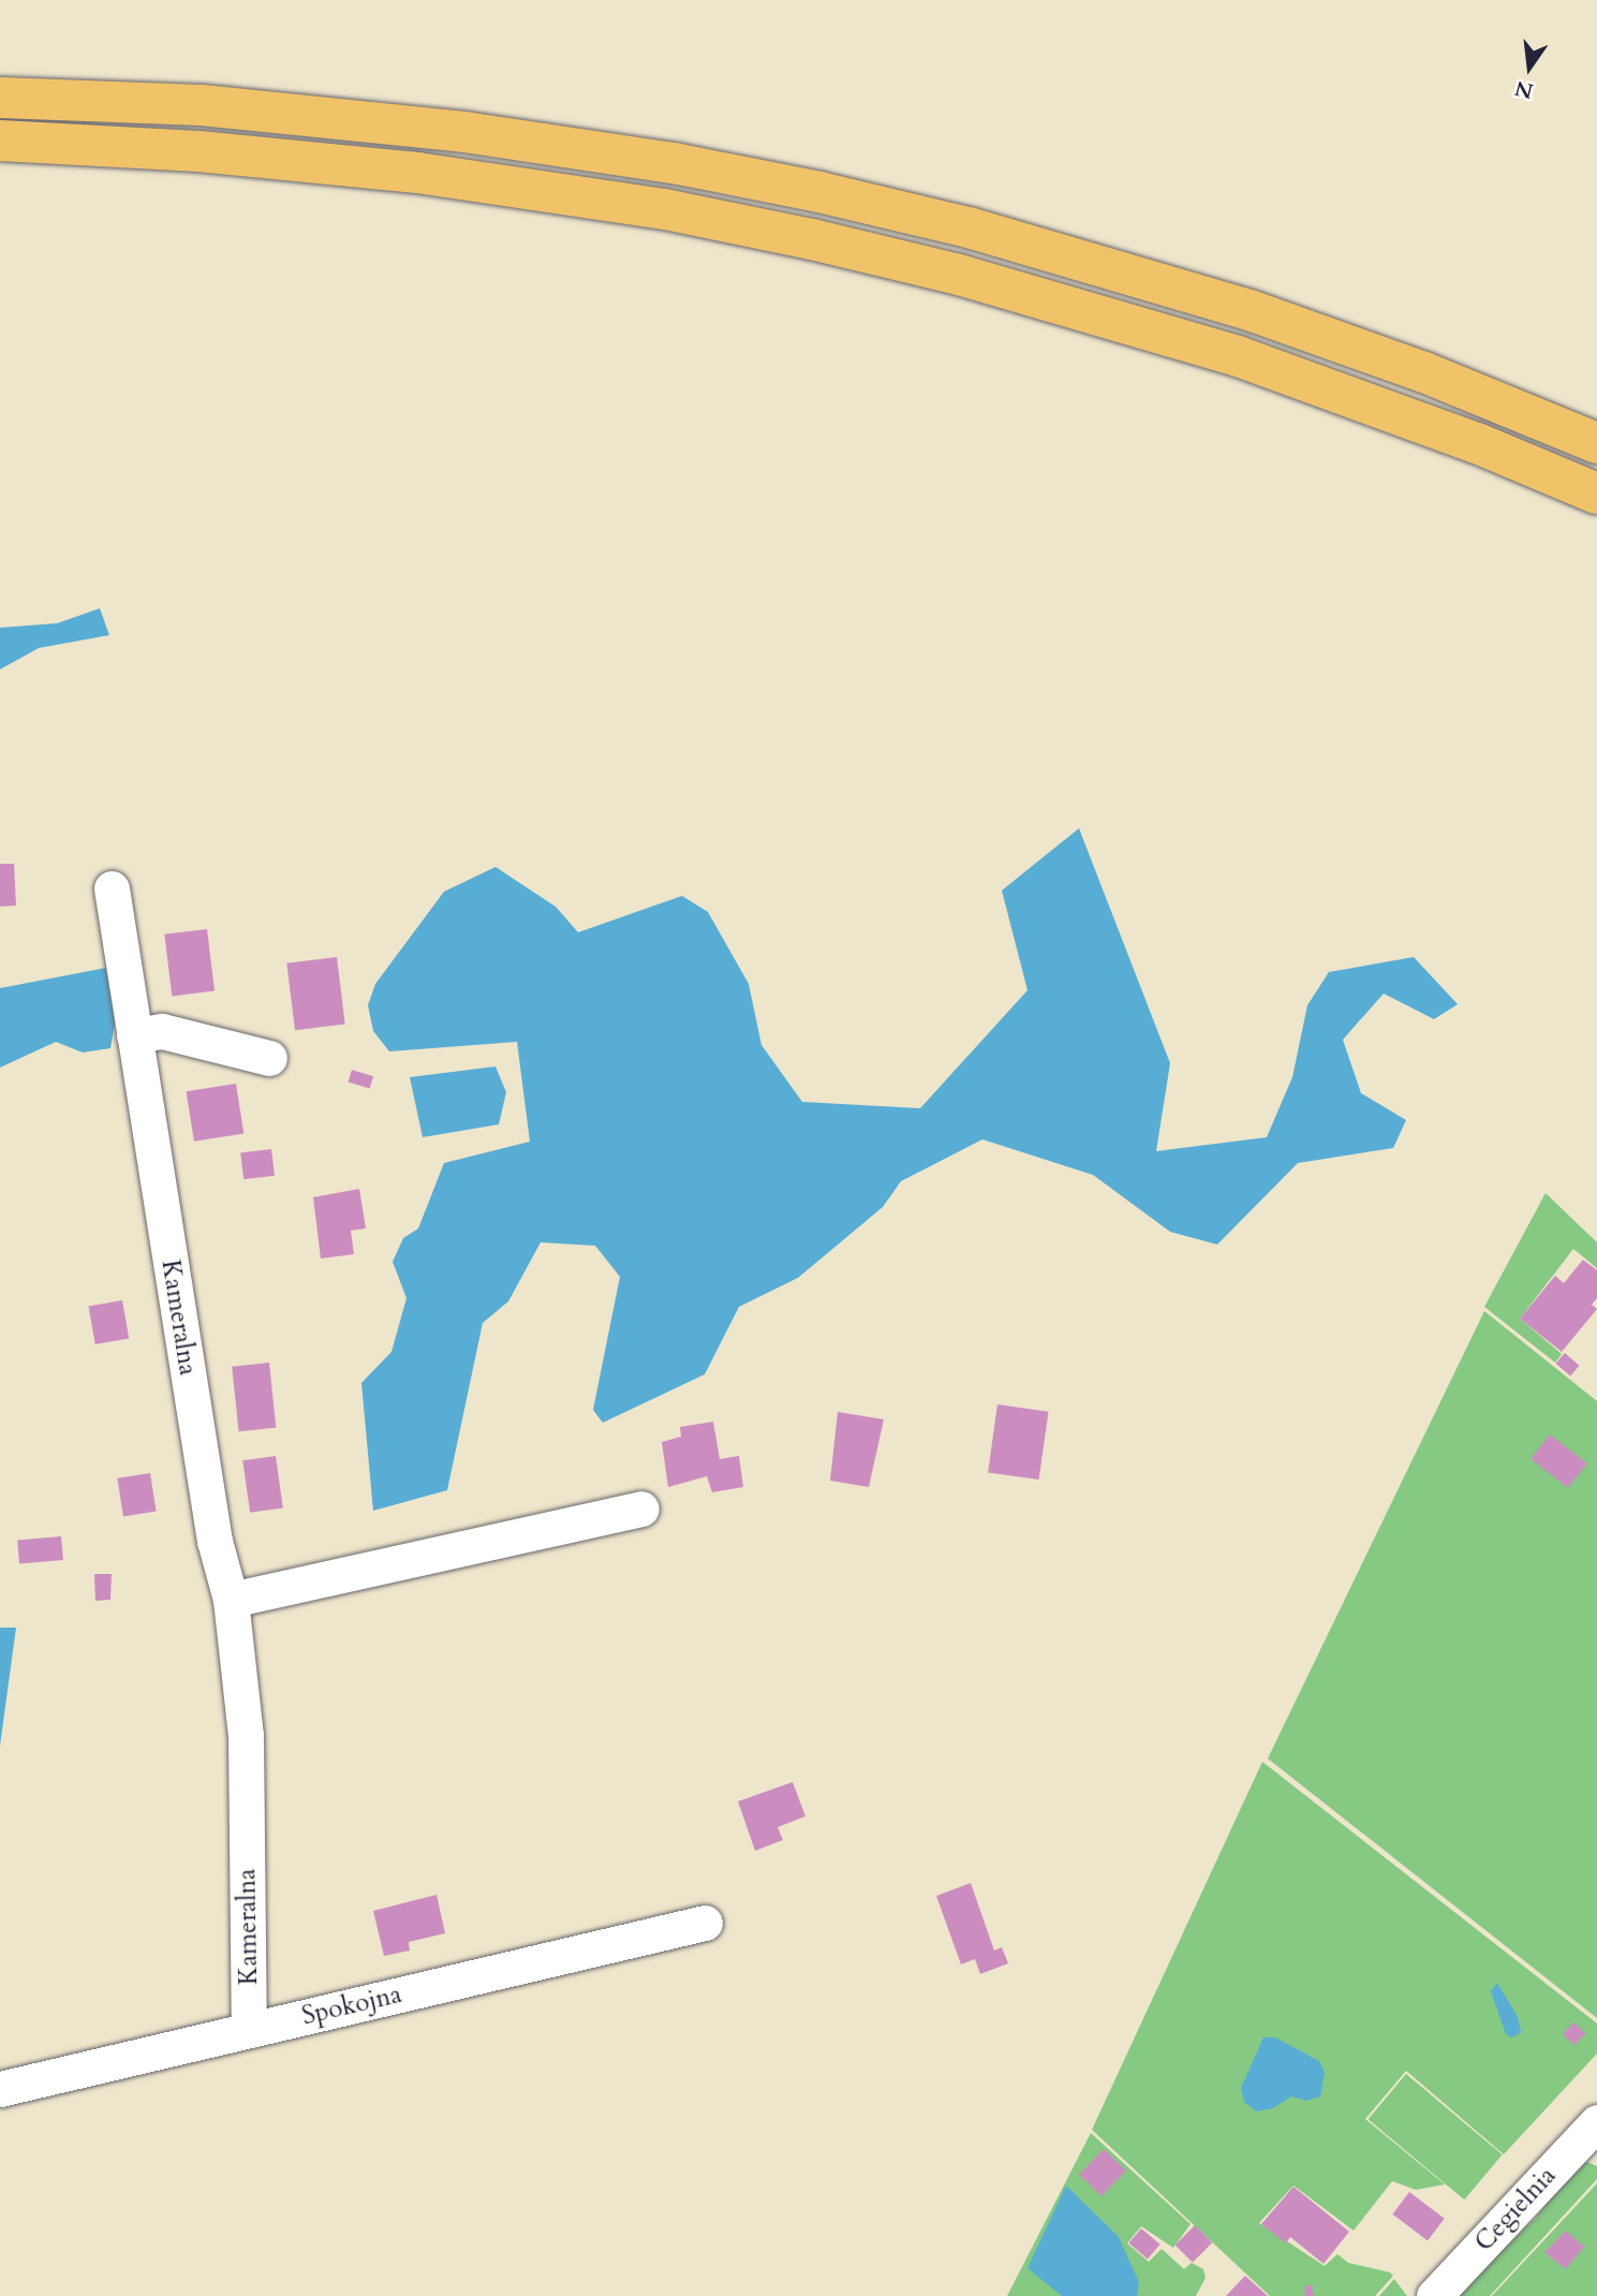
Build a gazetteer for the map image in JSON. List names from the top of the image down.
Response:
{
  "streets": {
    "street": ["Kameralna", "Spokojna", "Cegielnia"]
  },
  "crossings": [
    ["Kameralna", "Spokojna"]
  ],
  "north": "bottom"
}
